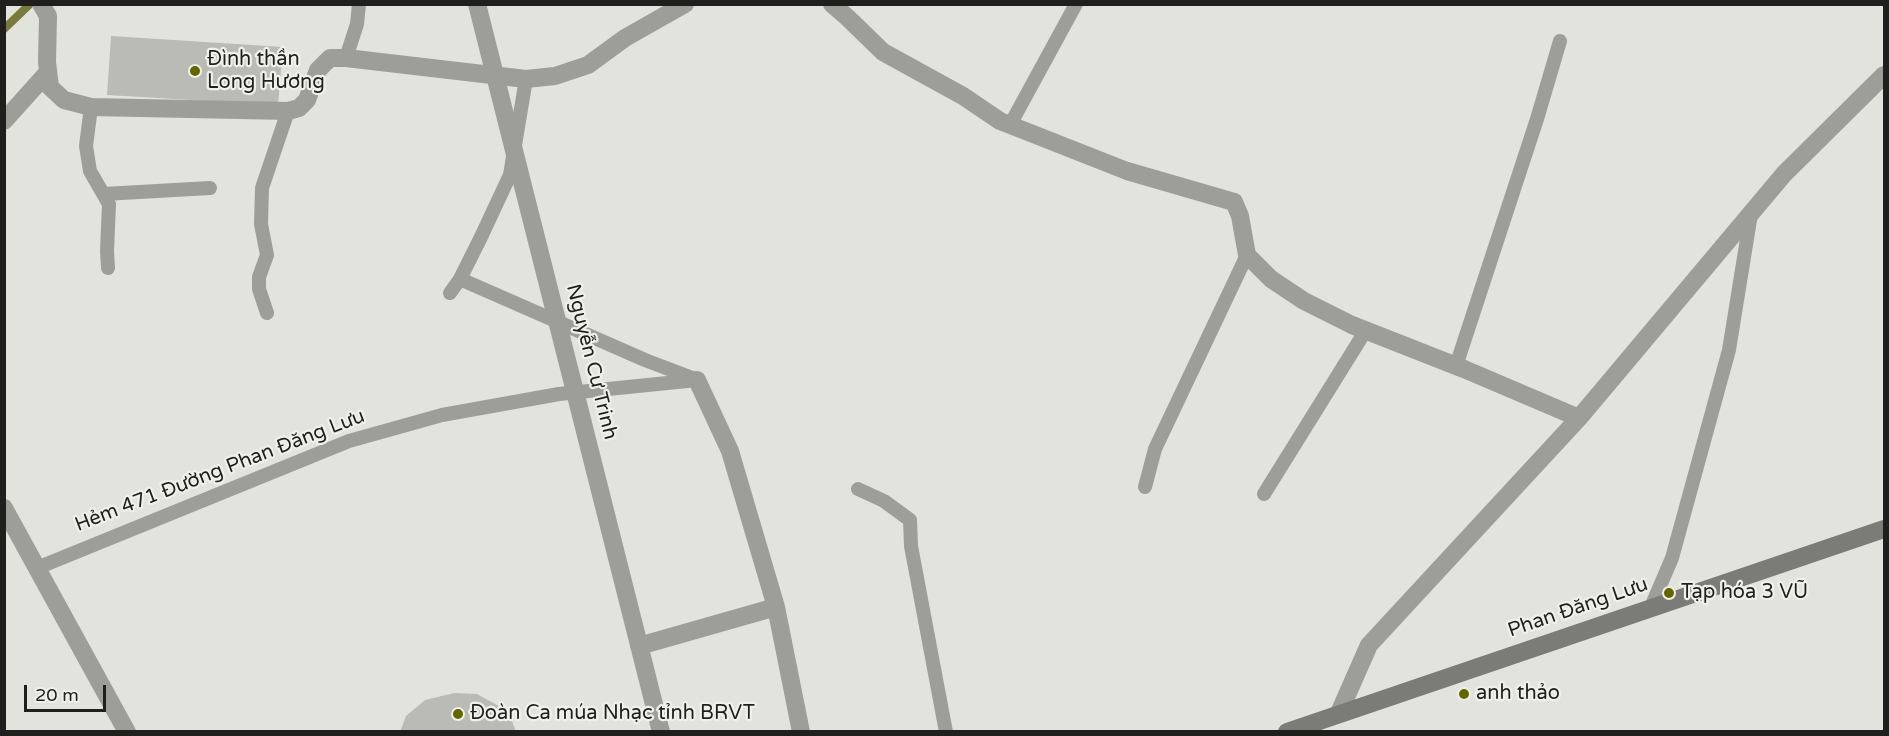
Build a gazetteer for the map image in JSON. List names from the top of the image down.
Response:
{
  "streets": {
    "street": ["Nguyễn Cư Trinh", "Phan Đăng Lưu"],
    "lane": ["Hẻm 471 Đường Phan Đăng Lưu"]
  },
  "crossings": [
    ["Nguyễn Cư Trinh", "Hẻm 471 Đường Phan Đăng Lưu"]
  ],
  "places": [
    "Đình thần Long Hương",
    "Tạp hóa 3 VŨ",
    "anh thảo",
    "Đoàn Ca múa Nhạc tỉnh BRVT"
  ],
  "scale_bar": "20 m"
}
